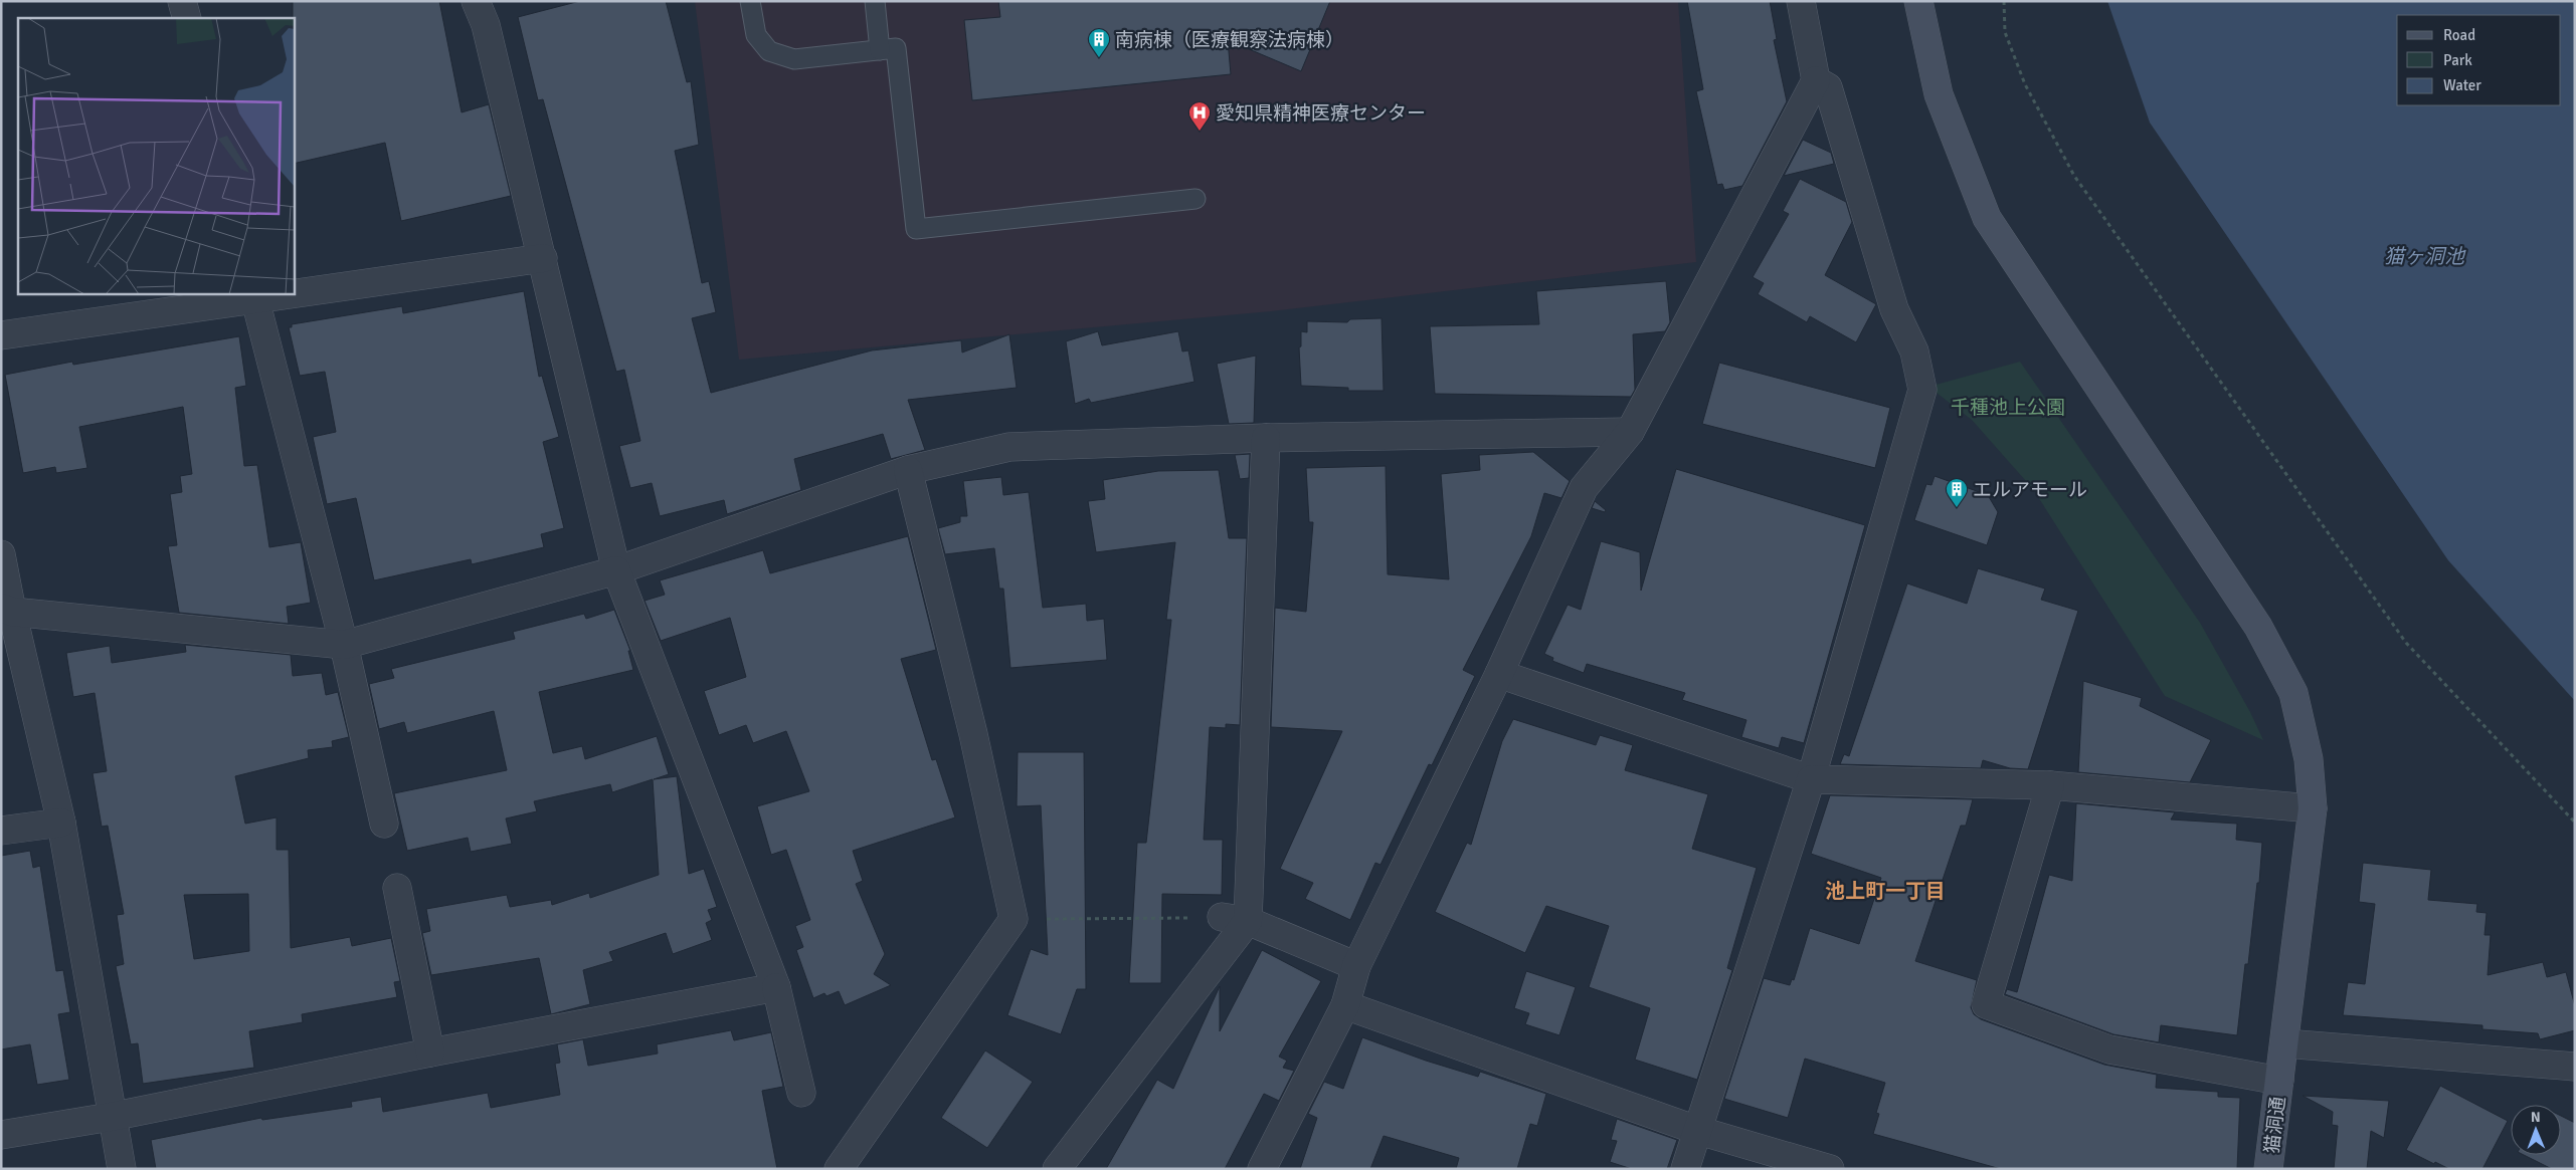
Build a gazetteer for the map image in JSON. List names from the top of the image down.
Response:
{
  "streets": {
    "street": ["猫洞通"]
  },
  "districts": ["池上町一丁目"],
  "water": ["猫ヶ洞池"],
  "parks": ["千種池上公園"],
  "places": {
    "building": ["南病棟（医療観察法病棟）", "エルアモール"],
    "hospital": ["愛知県精神医療センター"]
  },
  "legend": ["Road", "Park", "Water"],
  "north": "top"
}
